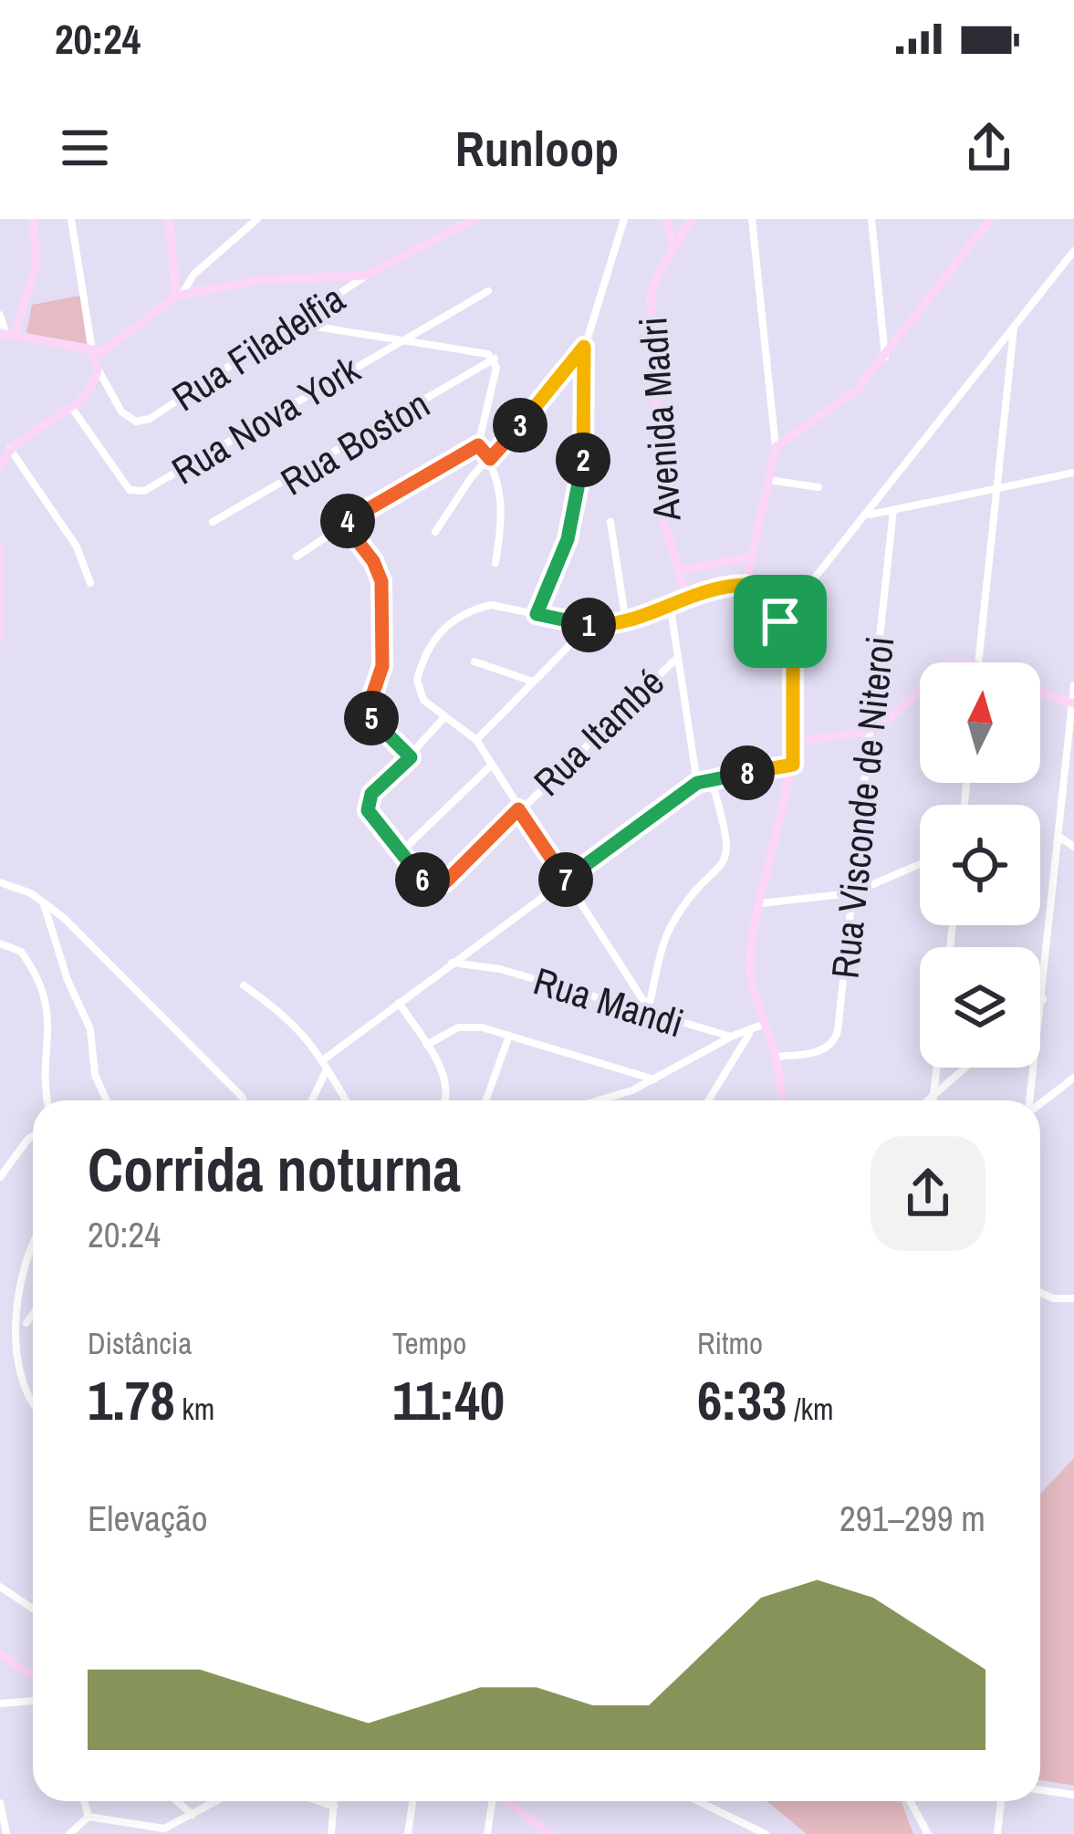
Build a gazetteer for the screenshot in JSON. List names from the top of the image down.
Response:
{
  "streets": {
    "main road": ["Avenida Madri"],
    "street": [
      "Rua Filadelfia",
      "Rua Nova York",
      "Rua Boston",
      "Rua Itambé",
      "Rua Visconde de Niteroi",
      "Rua Mandi"
    ]
  },
  "north": "top",
  "page": {
    "status": "20:24",
    "header": "Runloop",
    "pins": [
      "3",
      "2",
      "4",
      "1",
      "5",
      "8",
      "6",
      "7"
    ],
    "heading": ["Corrida noturna", "20:24"],
    "stats": [
      ["Distância", "1.78 km"],
      ["Tempo", "11:40"],
      ["Ritmo", "6:33 /km"]
    ],
    "chart": ["Elevação", "291–299 m"]
  }
}
